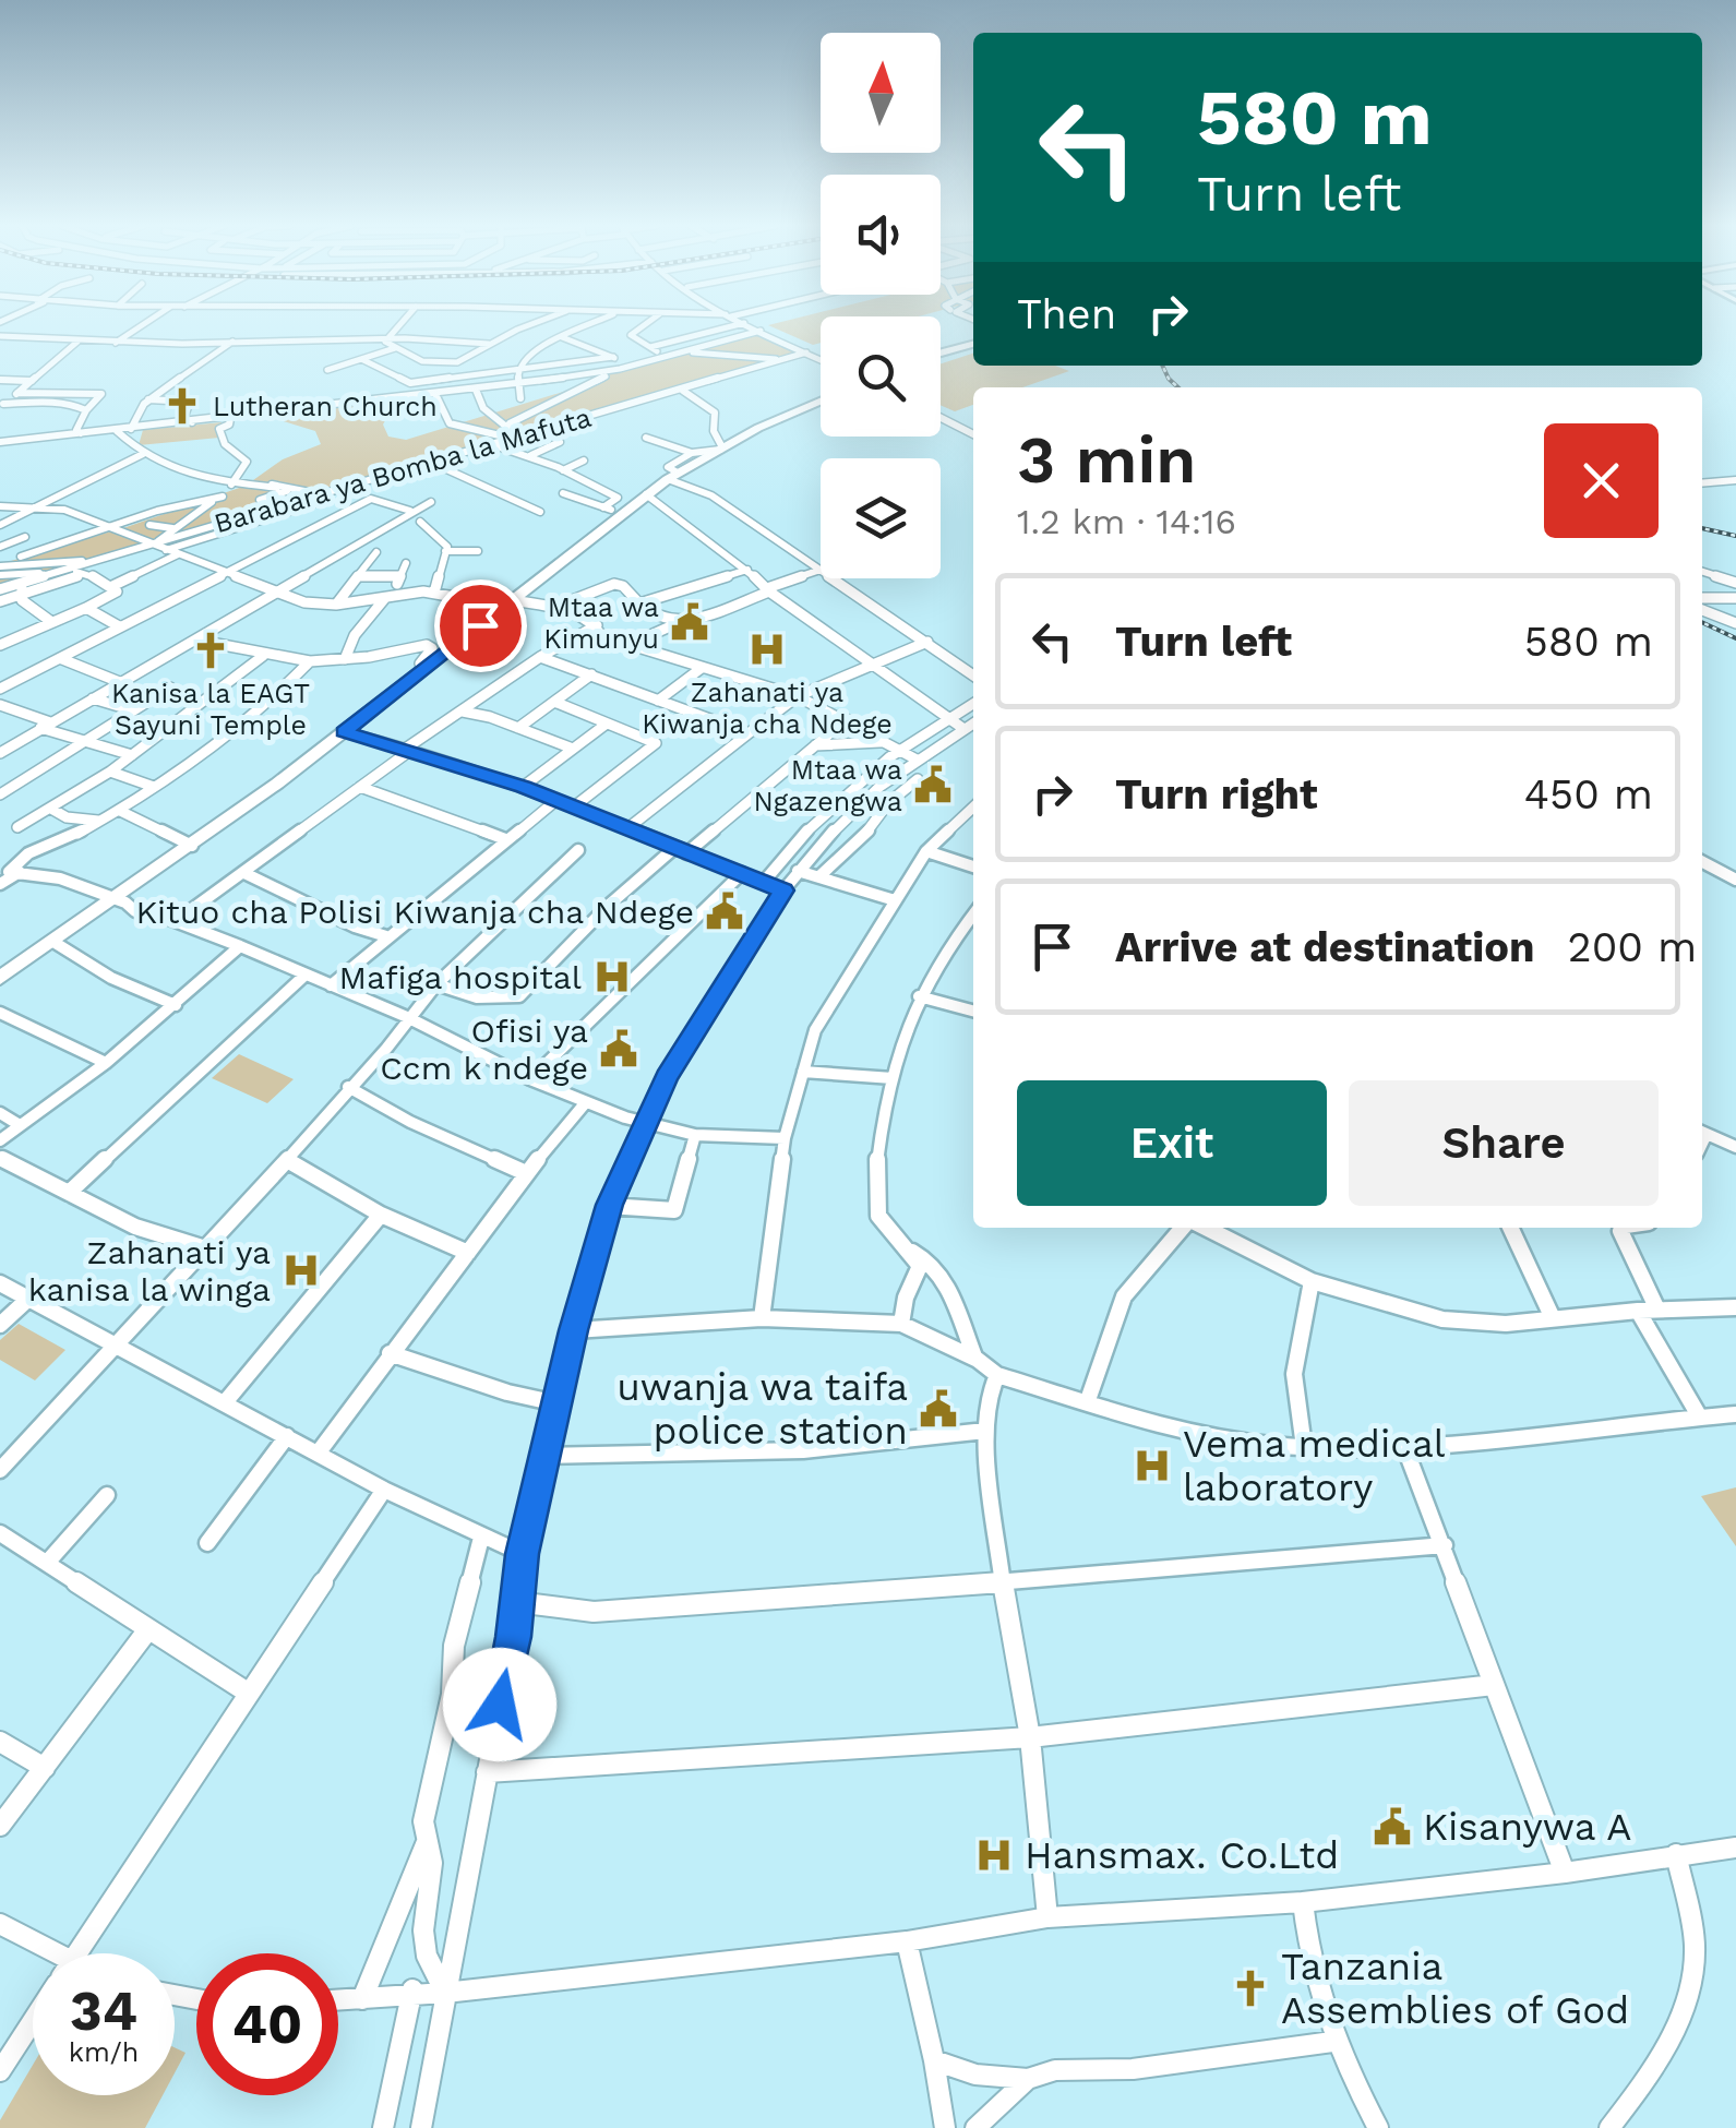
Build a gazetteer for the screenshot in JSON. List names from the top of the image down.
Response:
{
  "streets": {
    "street": ["Barabara ya Bomba la Mafuta"]
  },
  "places": {
    "church": ["Lutheran Church", "Kanisa la EAGT Sayuni Temple", "Tanzania Assemblies of God"],
    "public building": [
      "Mtaa wa Kimunyu",
      "Mtaa wa Ngazengwa",
      "Kituo cha Polisi Kiwanja cha Ndege",
      "Ofisi ya Ccm k ndege",
      "uwanja wa taifa police station",
      "Kisanywa A"
    ],
    "hospital": [
      "Zahanati ya Kiwanja cha Ndege",
      "Mafiga hospital",
      "Zahanati ya kanisa la winga",
      "Vema medical laboratory",
      "Hansmax. Co.Ltd"
    ]
  },
  "north": "top",
  "page": {
    "turn": ["580 m", "Turn left"],
    "then": "Then",
    "heading": ["3 min", "1.2 km · 14:16"],
    "list": [
      {
        "name": "Turn left",
        "value": "580 m"
      },
      {
        "name": "Turn right",
        "value": "450 m"
      },
      {
        "name": "Arrive at destination",
        "value": "200 m"
      }
    ],
    "buttons": ["Exit", "Share"],
    "speed": "34 km/h",
    "limit": "40"
  }
}
